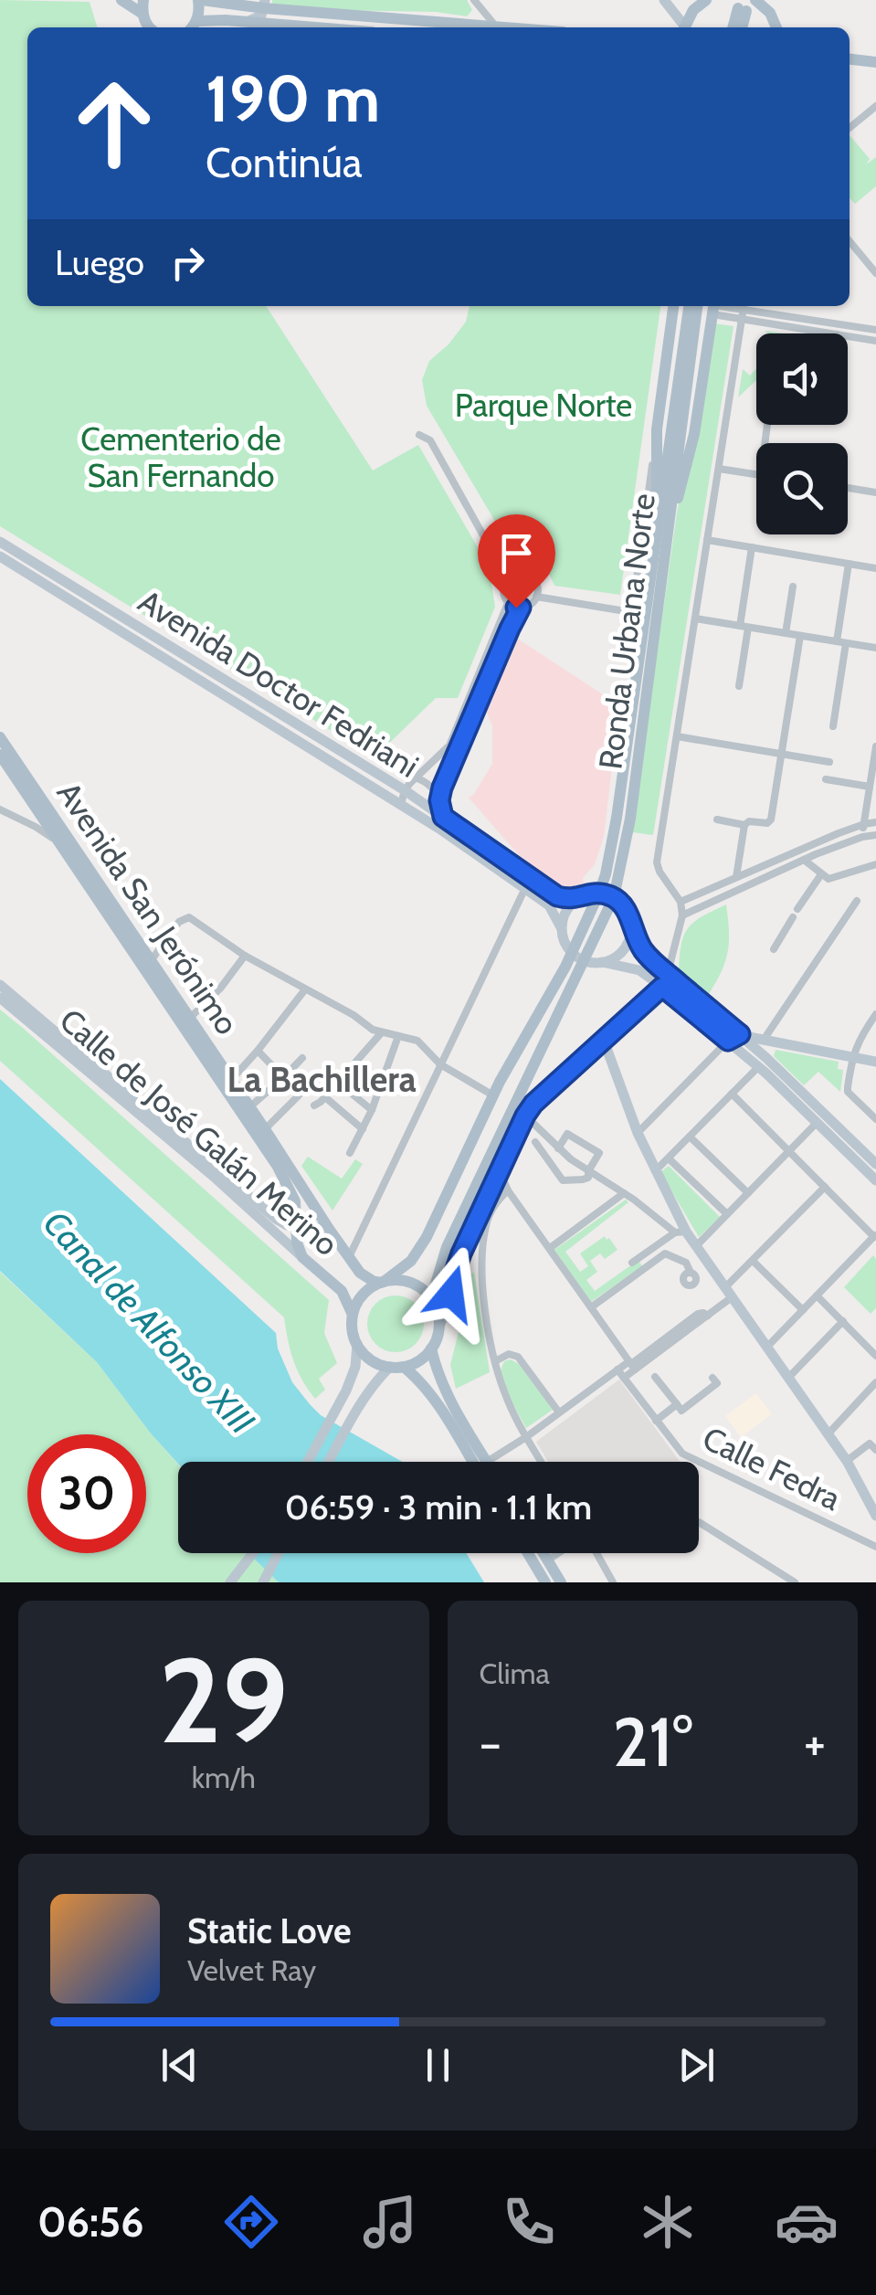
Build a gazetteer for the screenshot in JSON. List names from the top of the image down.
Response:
{
  "streets": {
    "main road": [
      "Ronda Urbana Norte",
      "Avenida Doctor Fedriani",
      "Avenida San Jerónimo",
      "Calle de José Galán Merino"
    ],
    "street": ["Calle Fedra"]
  },
  "crossings": [
    ["Ronda Urbana Norte", "Avenida Doctor Fedriani"],
    ["Ronda Urbana Norte", "Avenida San Jerónimo"],
    ["Ronda Urbana Norte", "Calle de José Galán Merino"],
    ["Avenida San Jerónimo", "Calle de José Galán Merino"]
  ],
  "districts": ["La Bachillera"],
  "water": ["Canal de Alfonso XIII"],
  "parks": ["Parque Norte", "Cementerio de San Fernando"],
  "page": {
    "turn": ["190 m", "Continúa"],
    "then": "Luego",
    "limit": "30",
    "trip": "06:59 · 3 min · 1.1 km",
    "tile": [
      ["29", "km/h"],
      "Clima"
    ],
    "heat": ["−", "21°", "+"],
    "song": ["Static Love", "Velvet Ray"],
    "tabs": "06:56"
  }
}
